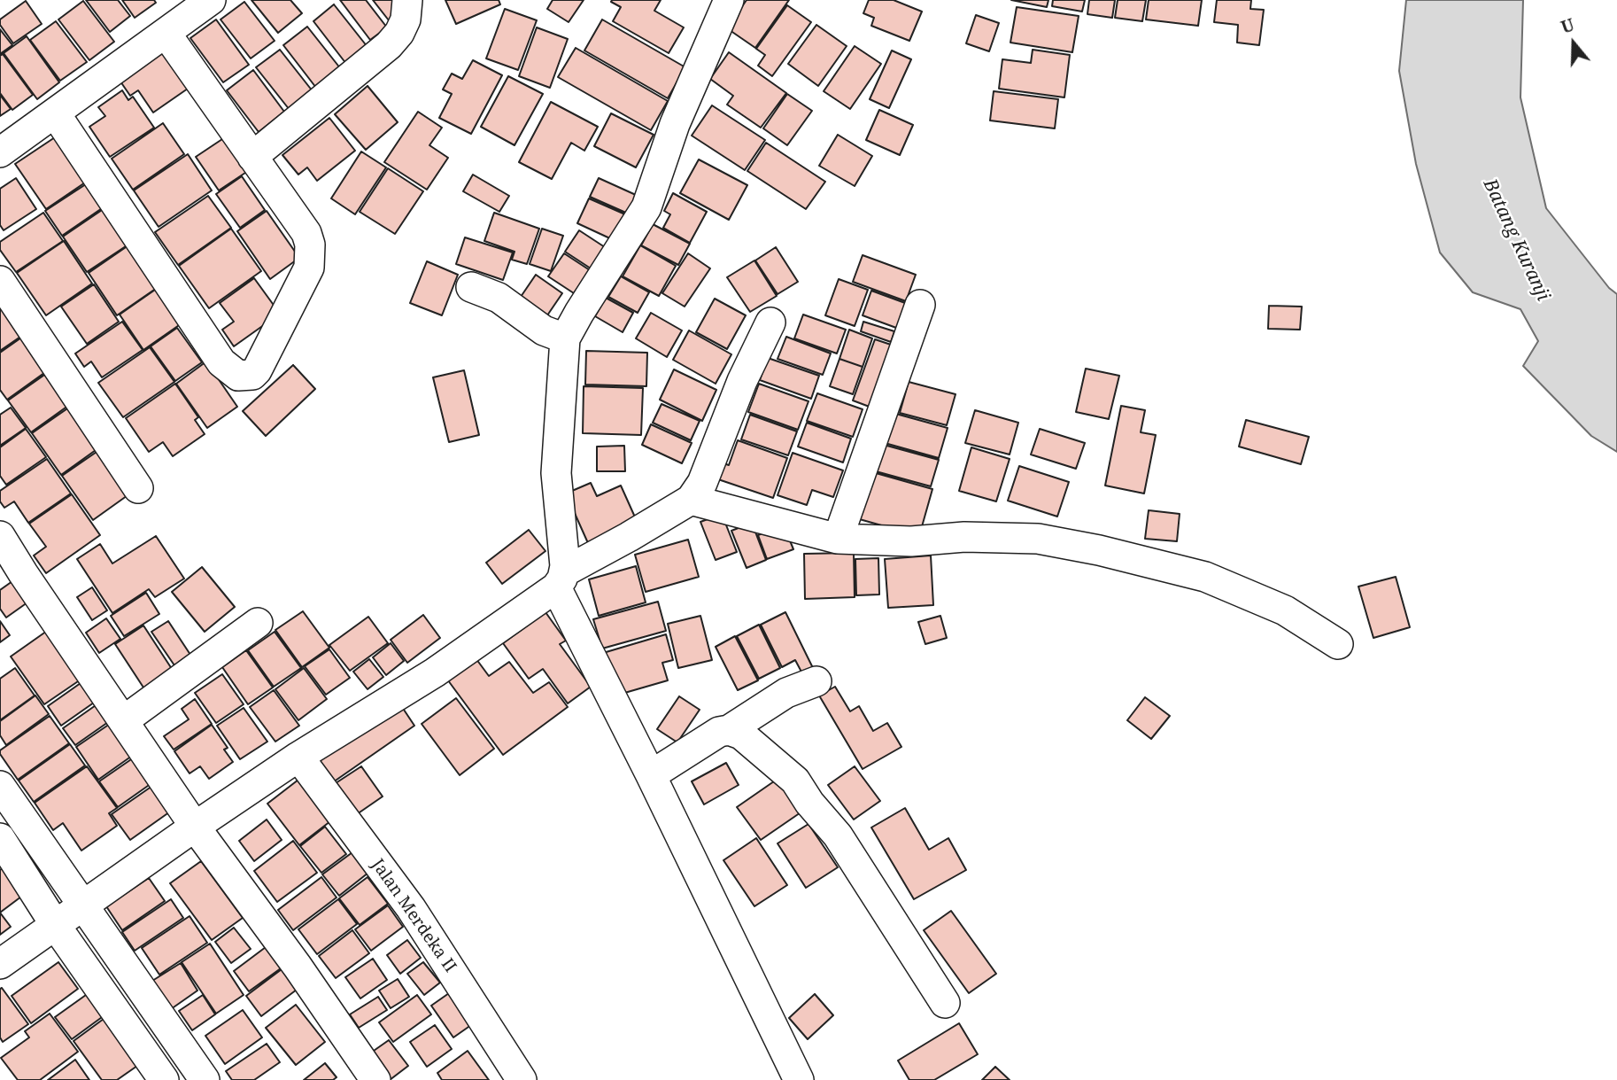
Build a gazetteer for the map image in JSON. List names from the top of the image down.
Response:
{
  "streets": {
    "street": ["Jalan Merdeka II"]
  },
  "water": ["Batang Kuranji"],
  "north": "top"
}
